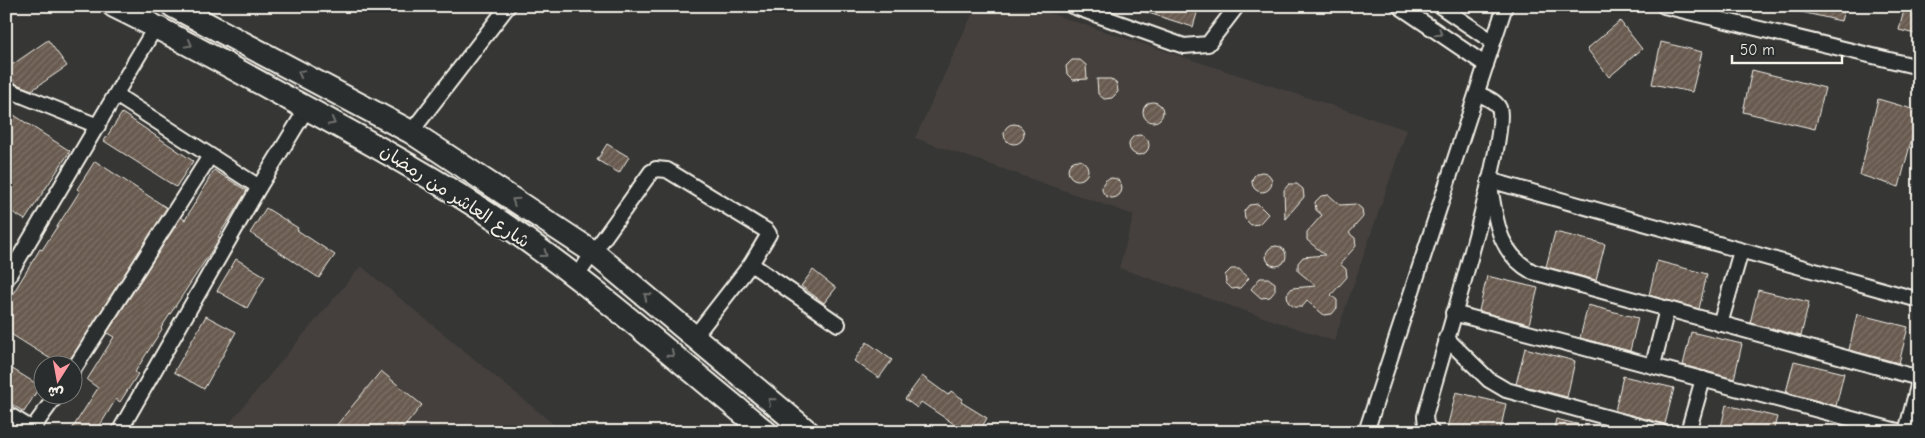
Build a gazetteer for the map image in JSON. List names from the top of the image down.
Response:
{
  "streets": {
    "main road": ["شارع العاشر من رمضان"]
  },
  "scale_bar": "50 m",
  "north": "bottom"
}
